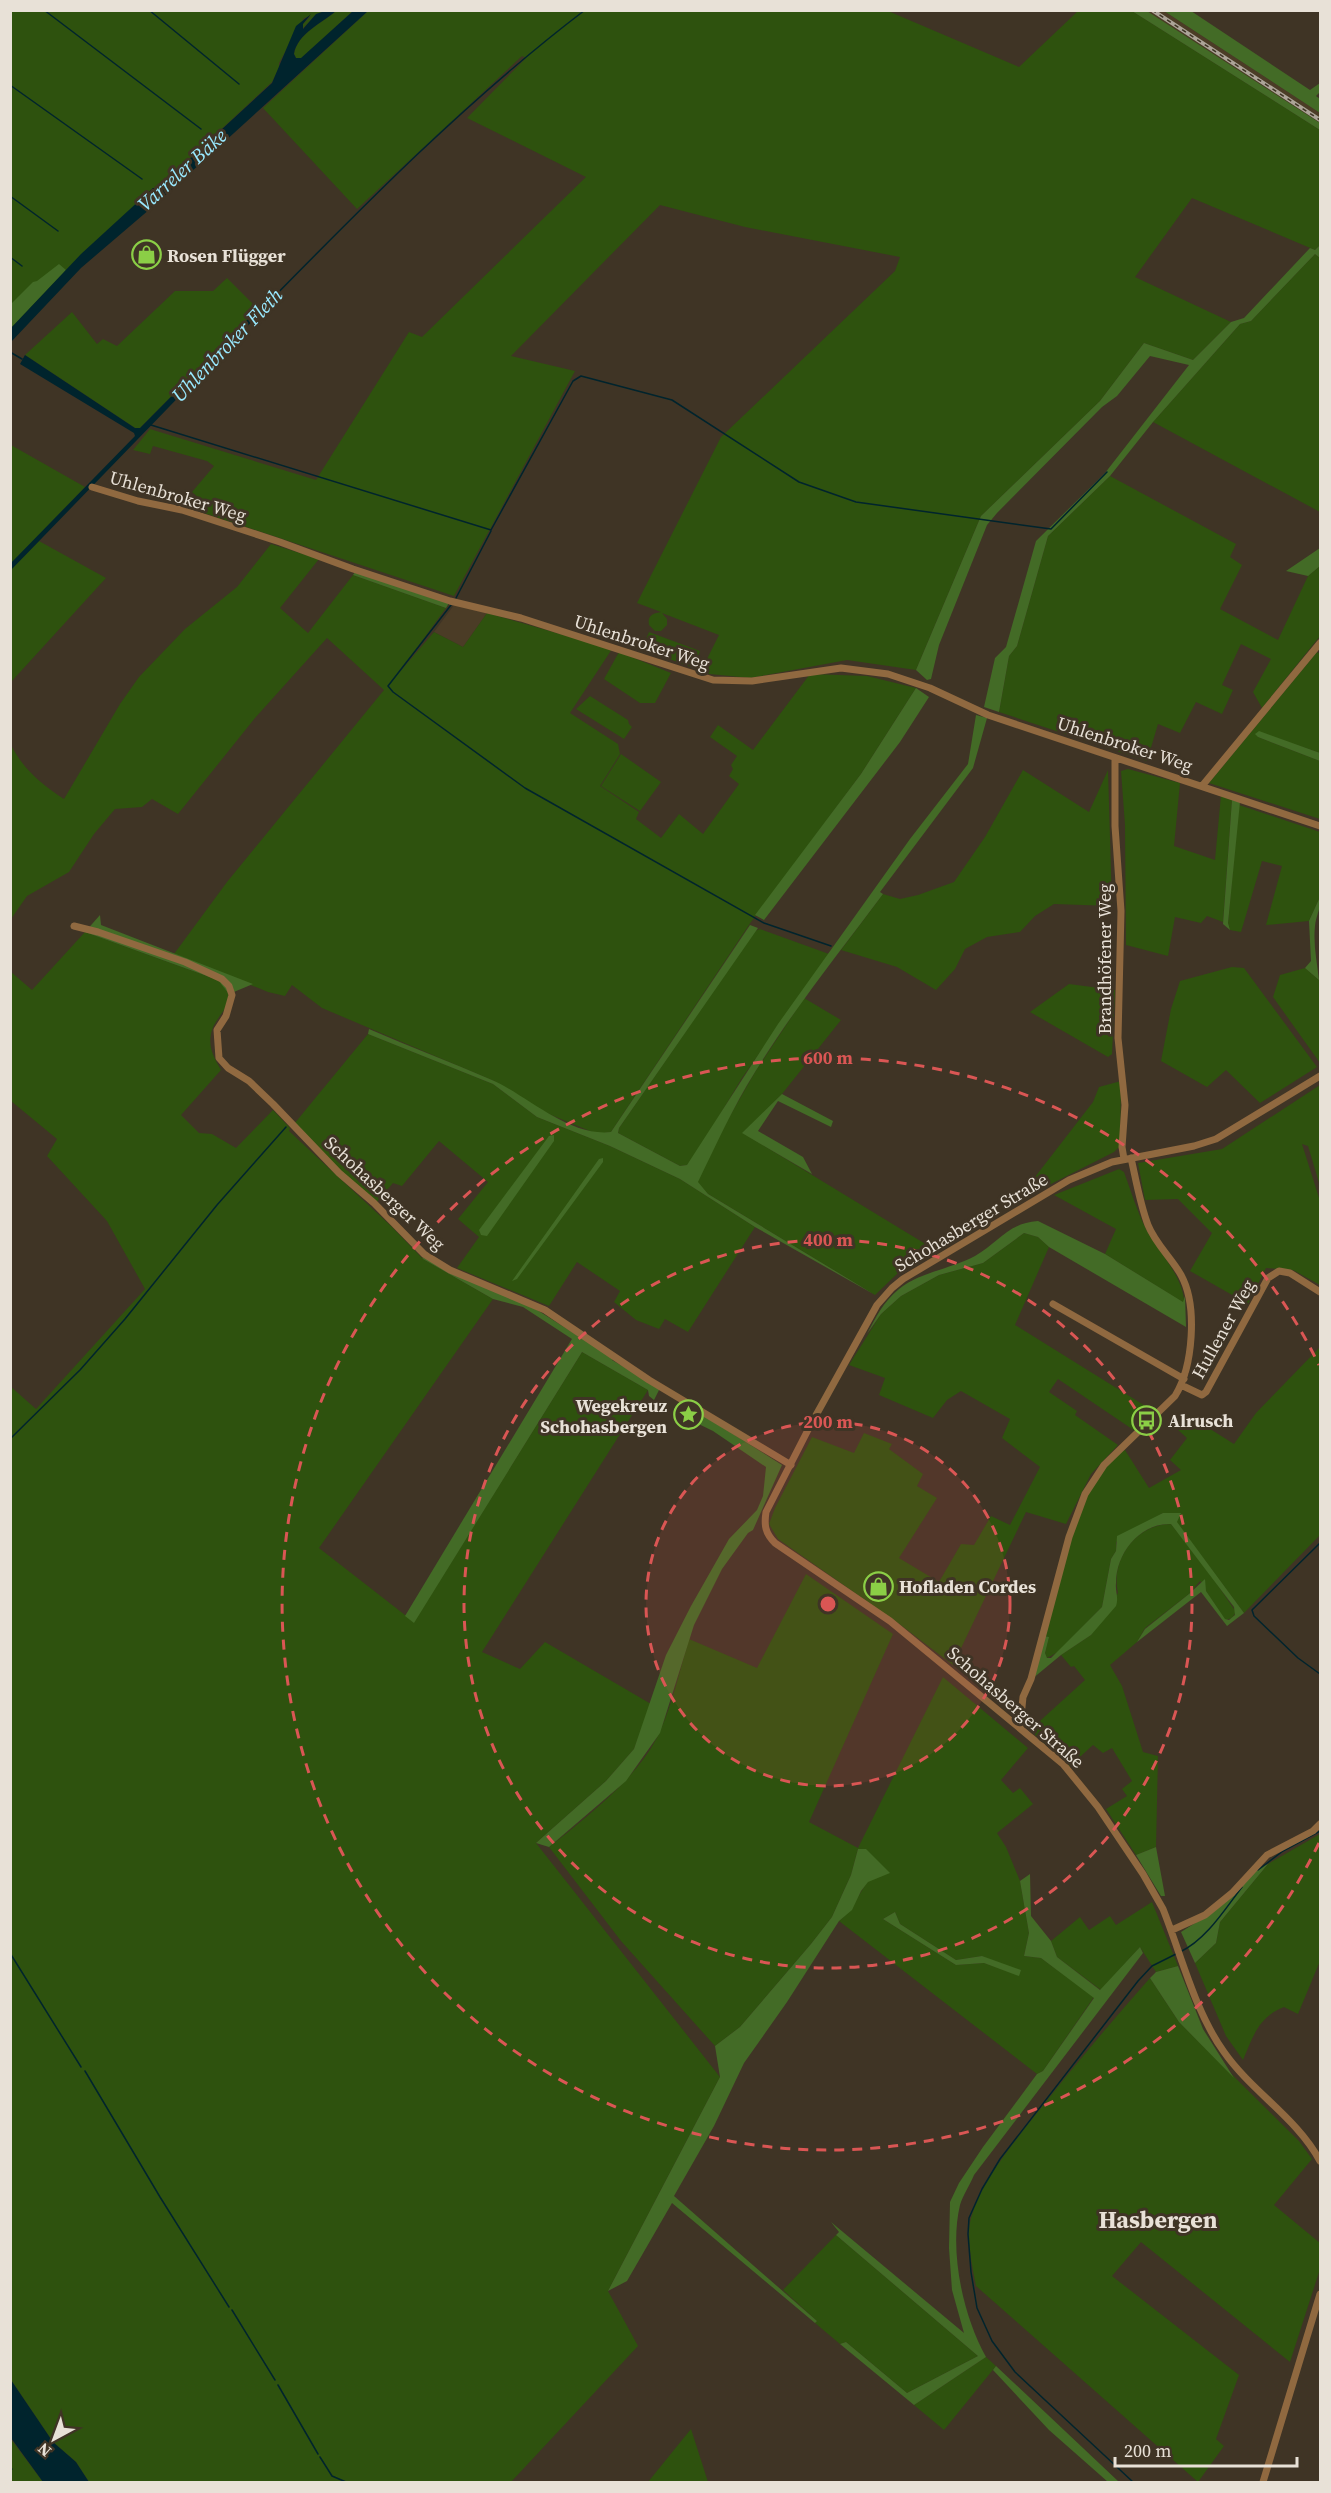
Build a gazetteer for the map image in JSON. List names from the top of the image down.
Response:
{
  "streets": {
    "street": [
      "Uhlenbroker Weg",
      "Brandhöfener Weg",
      "Schohasberger Weg",
      "Schohasberger Straße",
      "Hullener Weg"
    ]
  },
  "crossings": [
    ["Uhlenbroker Weg", "Brandhöfener Weg"],
    ["Brandhöfener Weg", "Schohasberger Straße"],
    ["Brandhöfener Weg", "Hullener Weg"],
    ["Schohasberger Weg", "Schohasberger Straße"]
  ],
  "districts": ["Hasbergen"],
  "water": ["Varreler Bäke", "Uhlenbroker Fleth"],
  "places": {
    "shop": ["Rosen Flügger", "Hofladen Cordes"],
    "place": ["Wegekreuz Schohasbergen"],
    "bus stop": ["Alrusch"]
  },
  "scale_bar": "200 m",
  "north": "bottom left",
  "rings": ["600 m", "400 m", "200 m"]
}
